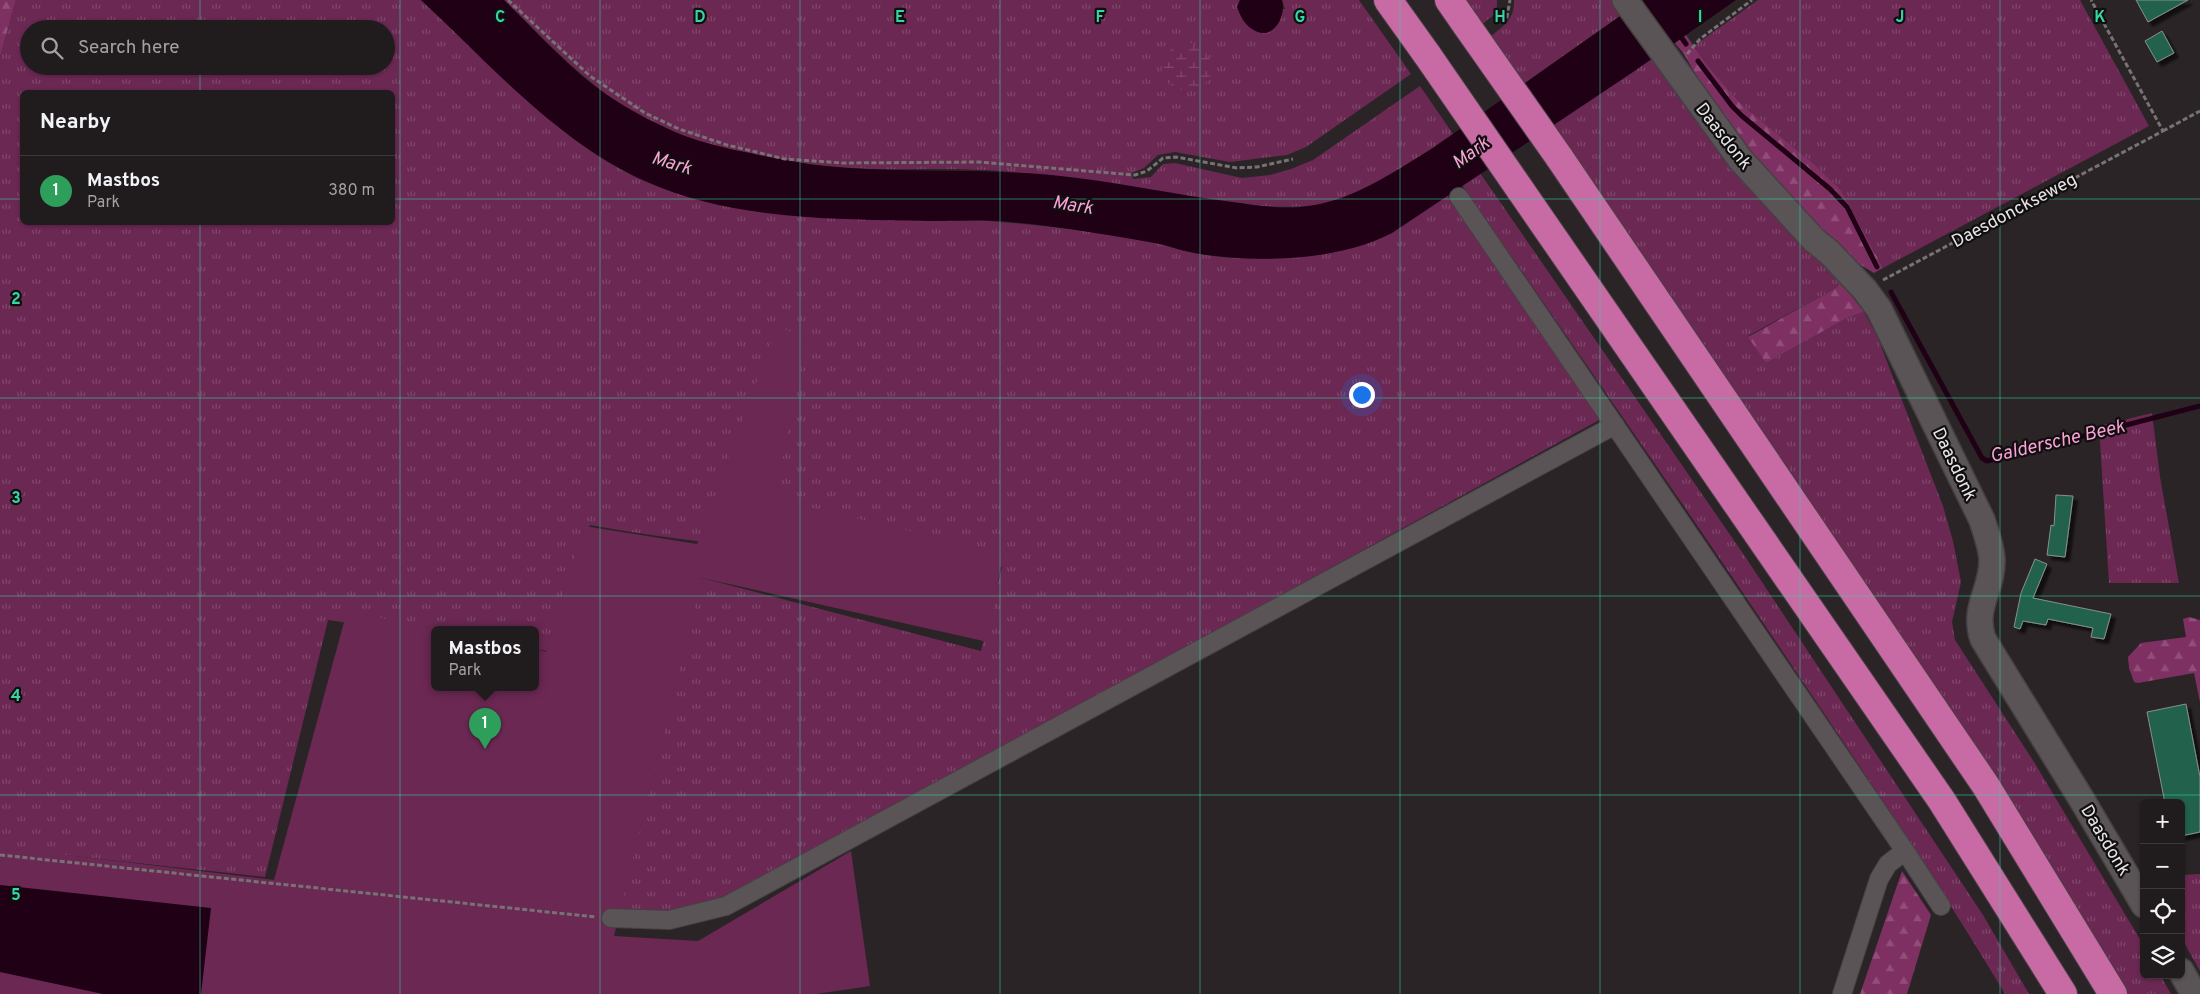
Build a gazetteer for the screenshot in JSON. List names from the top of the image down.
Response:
{
  "streets": {
    "street": ["Daasdonk"],
    "path": ["Daesdonckseweg"]
  },
  "crossings": [
    ["Daasdonk", "Daesdonckseweg"]
  ],
  "water": ["Mark", "Galdersche Beek"],
  "page": {
    "search": "Search here",
    "heading": "Nearby",
    "list": [
      {
        "mark": "1",
        "name": "Mastbos",
        "note": "Park",
        "value": "380 m"
      }
    ],
    "popup": ["Mastbos", "Park"],
    "pins": "1",
    "map_buttons": ["+", "−"]
  },
  "grid": {
    "columns": [
      "C",
      "D",
      "E",
      "F",
      "G",
      "H",
      "I",
      "J",
      "K"
    ],
    "rows": [
      "2",
      "3",
      "4",
      "5"
    ]
  }
}
